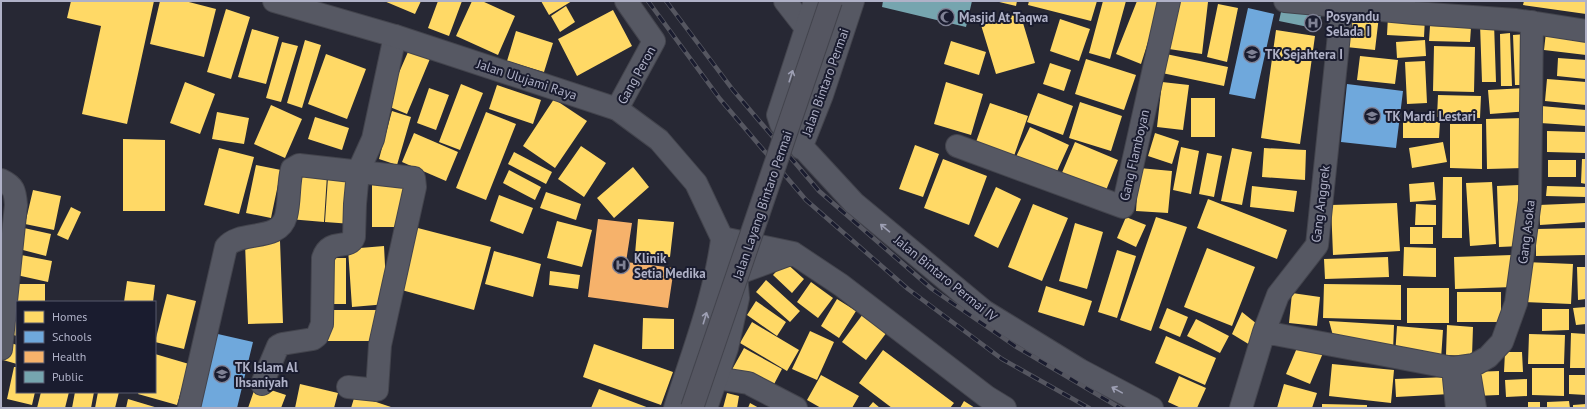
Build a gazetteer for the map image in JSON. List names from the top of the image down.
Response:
{
  "streets": {
    "main road": ["Jalan Layang Bintaro Permai"],
    "street": [
      "Gang Peron",
      "Jalan Ulujami Raya",
      "Jalan Bintaro Permai",
      "Gang Flamboyan",
      "Gang Anggrek",
      "Gang Asoka",
      "Jalan Bintaro Permai IV"
    ]
  },
  "crossings": [
    ["Gang Peron", "Jalan Ulujami Raya"],
    ["Jalan Bintaro Permai", "Jalan Bintaro Permai IV"]
  ],
  "places": {
    "mosque": ["Masjid At Taqwa"],
    "hospital": ["Posyandu Selada I", "Klinik Setia Medika"],
    "school or university": ["TK Sejahtera I", "TK Mardi Lestari", "TK Islam Al Ihsaniyah"]
  },
  "legend": [
    "Homes",
    "Schools",
    "Health",
    "Public"
  ]
}
